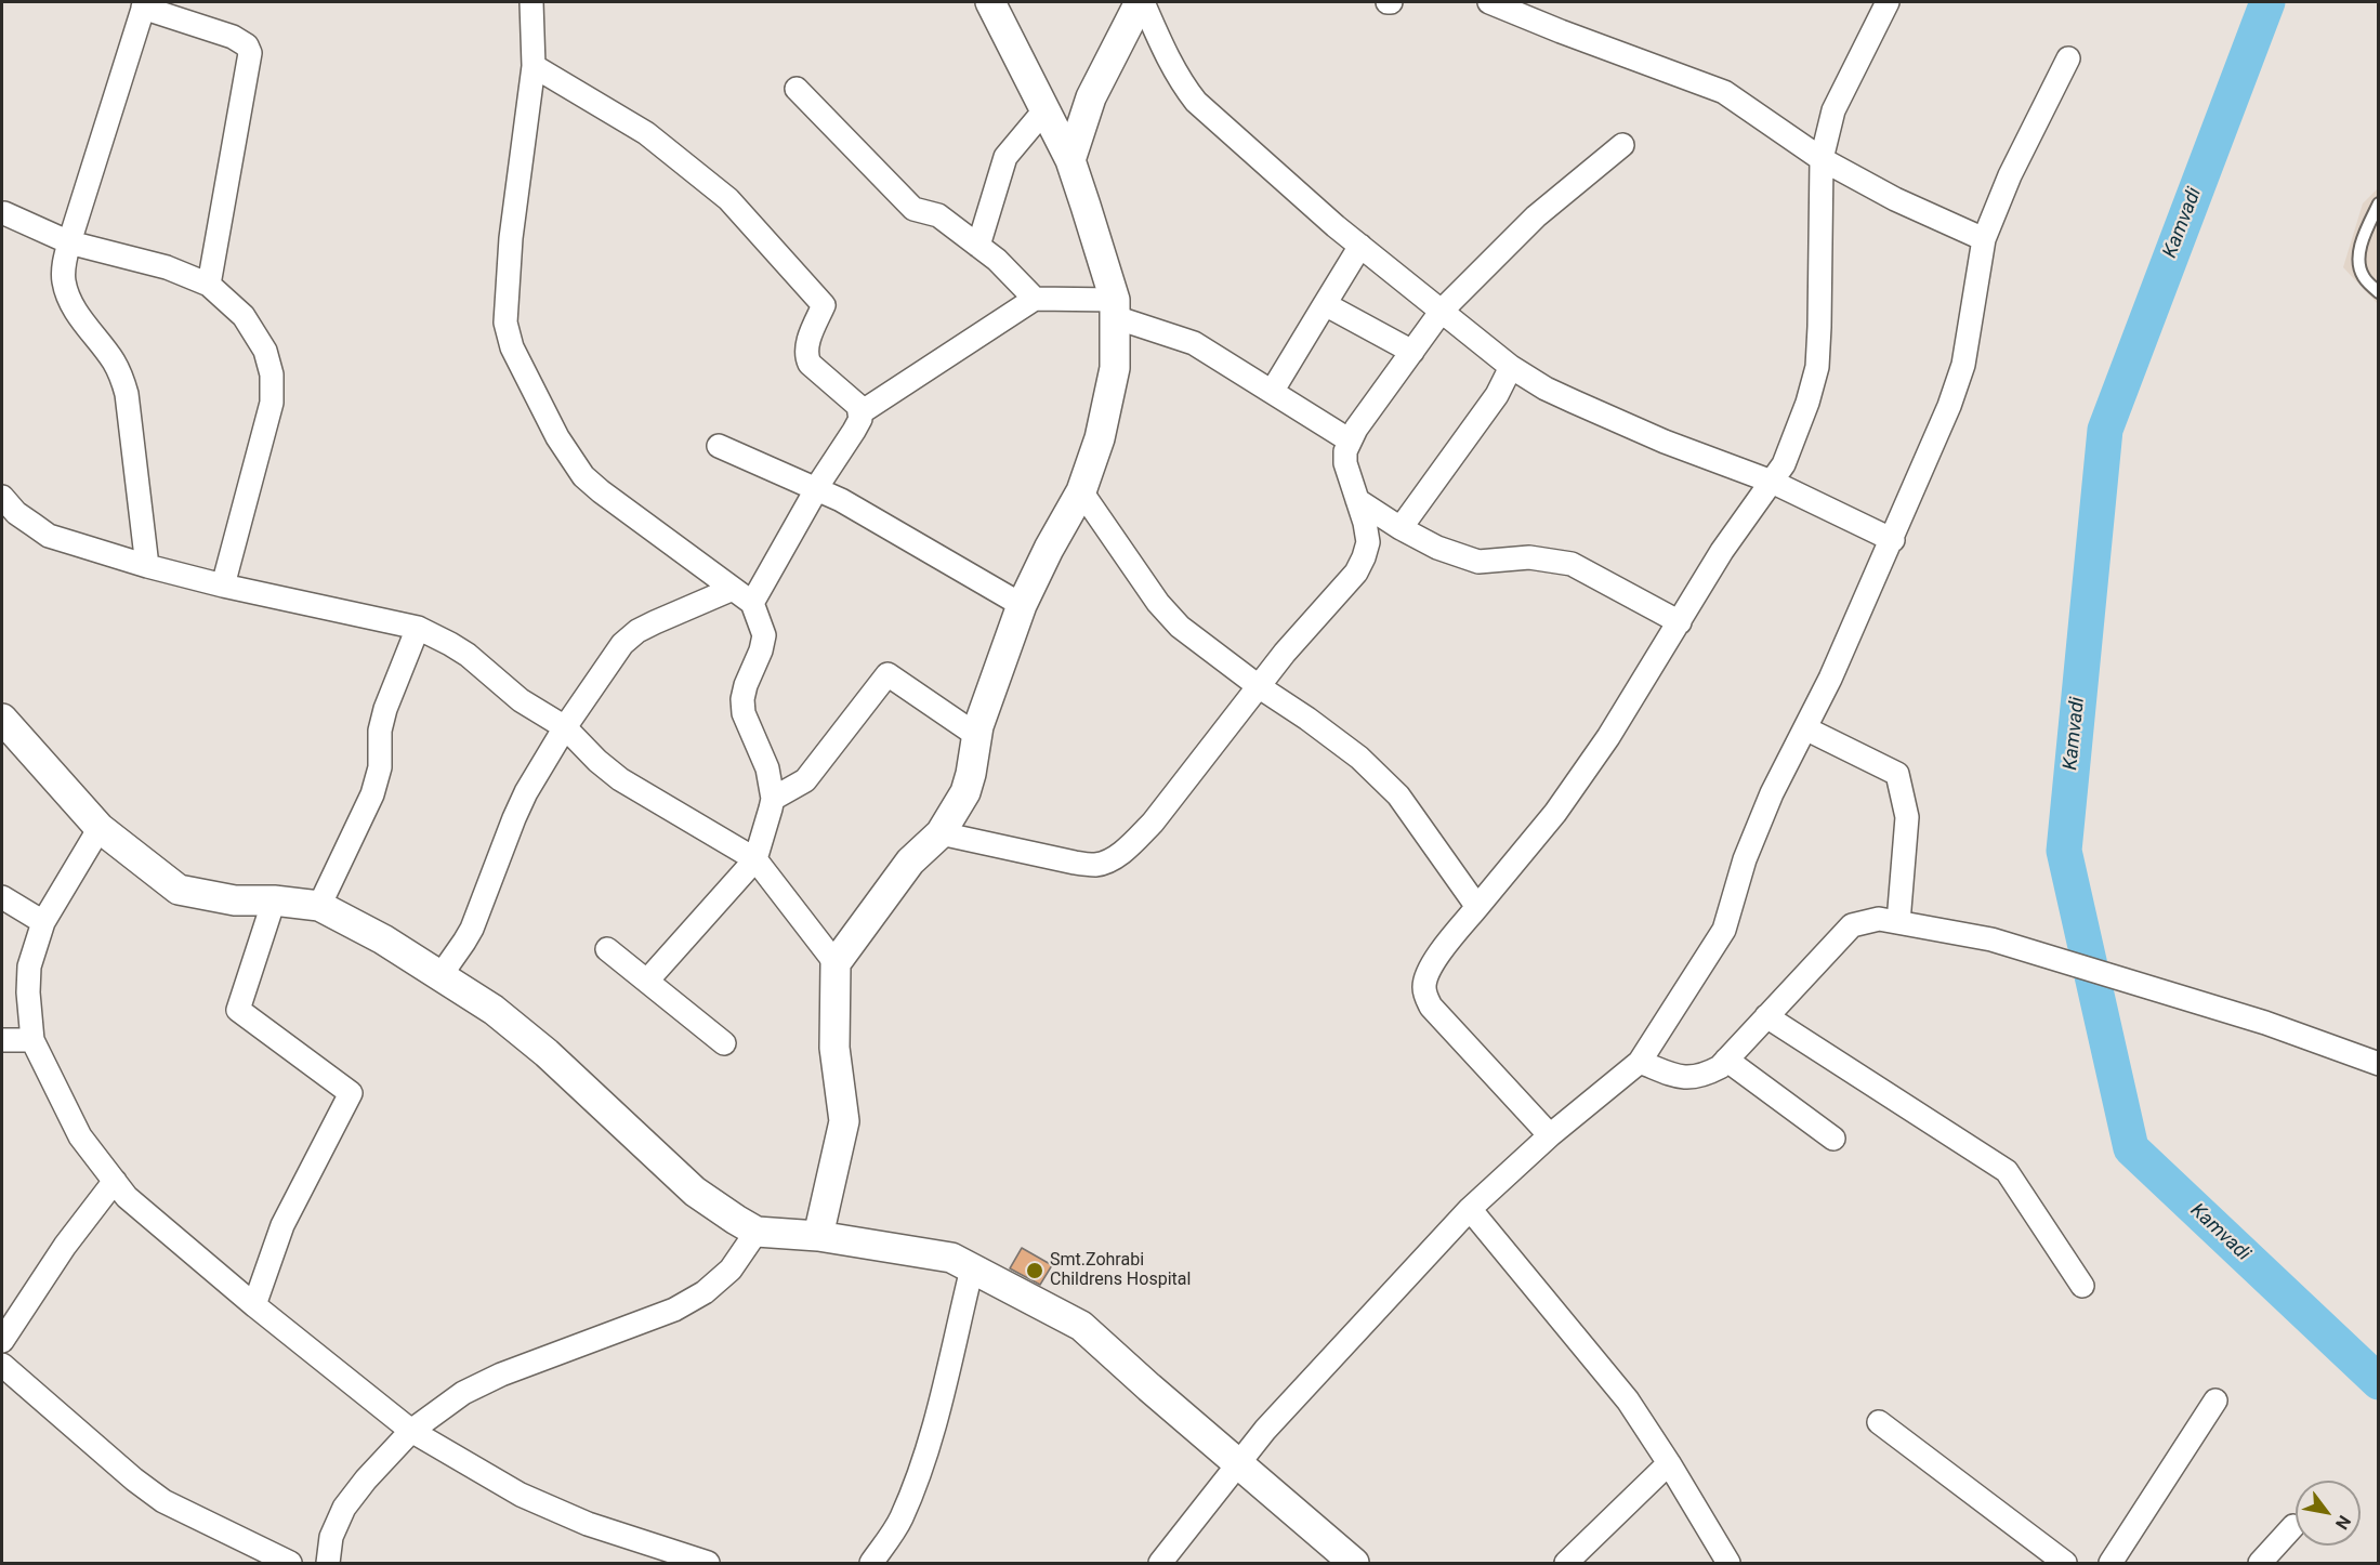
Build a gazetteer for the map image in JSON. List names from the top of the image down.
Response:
{
  "water": ["Kamvadi"],
  "places": ["Smt.Zohrabi Childrens Hospital"],
  "north": "bottom right"
}
